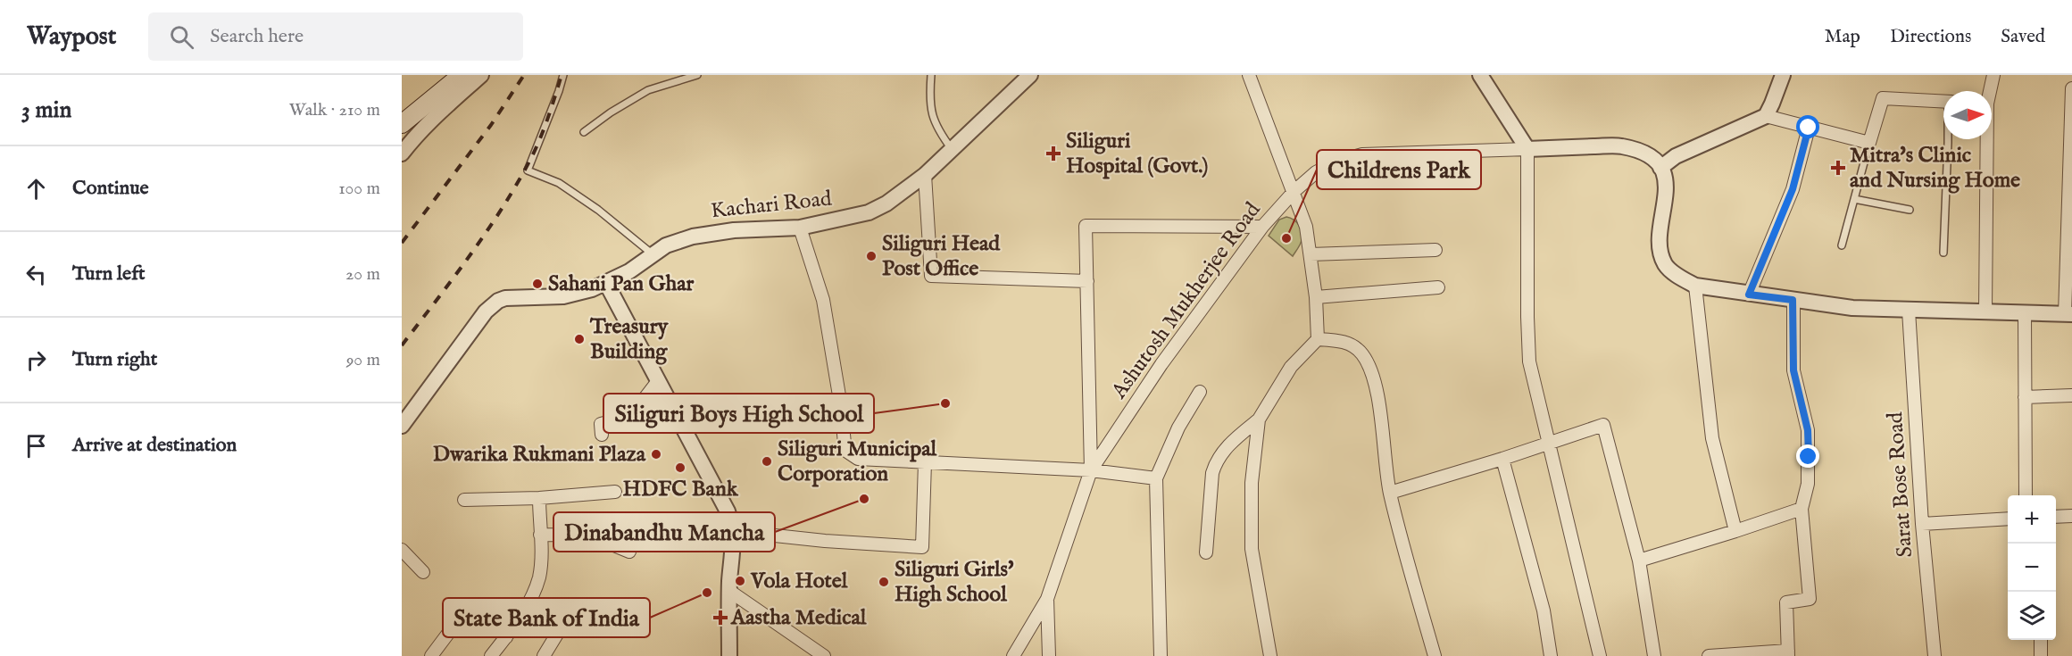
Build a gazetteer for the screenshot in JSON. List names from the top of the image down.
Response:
{
  "streets": {
    "street": ["Kachari Road", "Ashutosh Mukherjee Road", "Sarat Bose Road"]
  },
  "places": {
    "health": ["Siliguri Hospital (Govt.)", "Mitra's Clinic and Nursing Home", "Aastha Medical"],
    "other": [
      "Childrens Park",
      "Siliguri Head Post Office",
      "Sahani Pan Ghar",
      "Treasury Building",
      "Siliguri Boys High School",
      "Dwarika Rukmani Plaza",
      "Siliguri Municipal Corporation",
      "HDFC Bank",
      "Dinabandhu Mancha",
      "Vola Hotel",
      "Siliguri Girls' High School",
      "State Bank of India"
    ]
  },
  "north": "right",
  "page": {
    "header": "Waypost",
    "search": "Search here",
    "nav": ["Map", "Directions", "Saved"],
    "heading": ["3 min", "Walk · 210 m"],
    "list": [
      ["Continue", "100 m"],
      ["Turn left", "20 m"],
      ["Turn right", "90 m"],
      "Arrive at destination"
    ],
    "map_buttons": ["+", "−"]
  }
}
